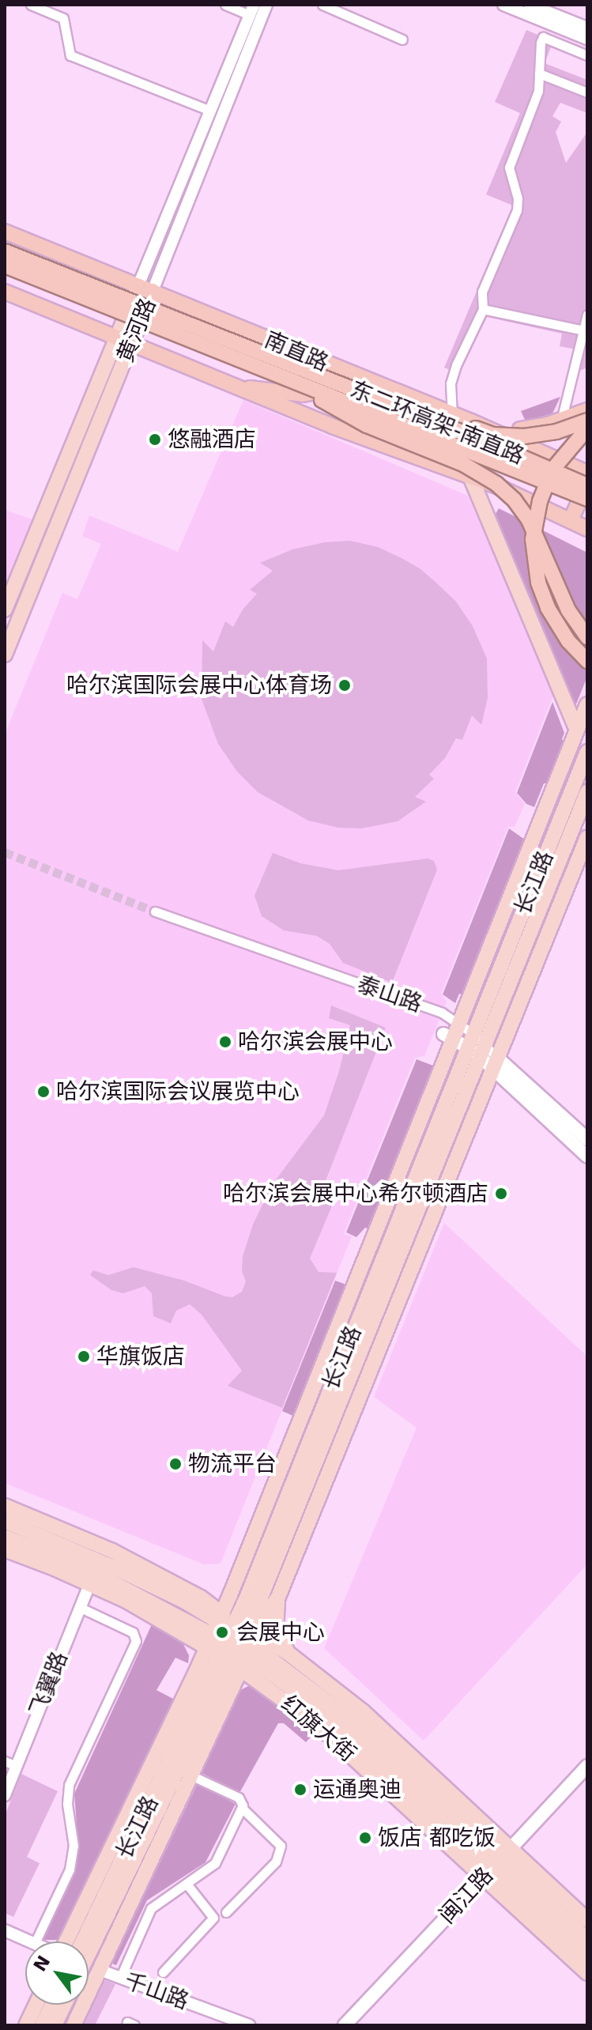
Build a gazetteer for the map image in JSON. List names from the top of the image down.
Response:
{
  "streets": {
    "highway": ["南直路", "东二环高架-南直路"],
    "main road": [
      "黄河路",
      "长江路",
      "泰山路",
      "红旗大街",
      "闽江路"
    ],
    "street": ["飞翼路", "千山路"]
  },
  "crossings": [
    ["黄河路", "南直路"],
    ["长江路", "泰山路"],
    ["长江路", "红旗大街"],
    ["飞翼路", "红旗大街"],
    ["红旗大街", "闽江路"]
  ],
  "places": [
    "悠融酒店",
    "哈尔滨国际会展中心体育场",
    "哈尔滨会展中心",
    "哈尔滨国际会议展览中心",
    "哈尔滨会展中心希尔顿酒店",
    "华旗饭店",
    "物流平台",
    "会展中心",
    "运通奥迪",
    "饭店 都吃饭"
  ],
  "north": "top left"
}
